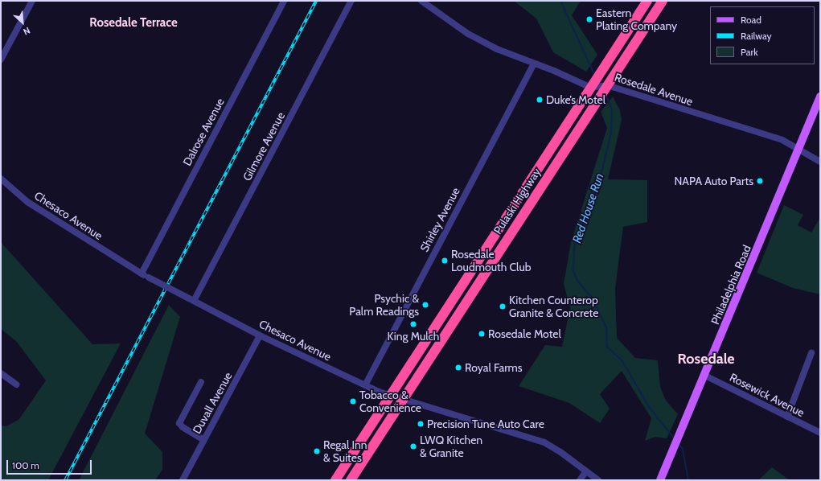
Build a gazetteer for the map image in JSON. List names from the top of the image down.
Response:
{
  "streets": {
    "highway": ["Pulaski Highway"],
    "main road": ["Philadelphia Road"],
    "street": [
      "Rosedale Avenue",
      "Dalrose Avenue",
      "Gilmore Avenue",
      "Chesaco Avenue",
      "Shirley Avenue",
      "Rosewick Avenue",
      "Duvall Avenue"
    ]
  },
  "crossings": [
    ["Rosedale Avenue", "Pulaski Highway"],
    ["Rosedale Avenue", "Philadelphia Road"],
    ["Dalrose Avenue", "Chesaco Avenue"],
    ["Gilmore Avenue", "Chesaco Avenue"],
    ["Pulaski Highway", "Chesaco Avenue"],
    ["Chesaco Avenue", "Shirley Avenue"],
    ["Chesaco Avenue", "Duvall Avenue"],
    ["Philadelphia Road", "Rosewick Avenue"]
  ],
  "districts": ["Rosedale Terrace", "Rosedale"],
  "water": ["Red House Run"],
  "places": [
    "Eastern Plating Company",
    "Duke’s Motel",
    "NAPA Auto Parts",
    "Rosedale Loudmouth Club",
    "Psychic & Palm Readings",
    "Kitchen Counterop Granite & Concrete",
    "King Mulch",
    "Rosedale Motel",
    "Royal Farms",
    "Tobacco & Convenience",
    "Precision Tune Auto Care",
    "LWQ Kitchen & Granite",
    "Regal Inn & Suites"
  ],
  "legend": ["Road", "Railway", "Park"],
  "scale_bar": "100 m",
  "north": "bottom right"
}
